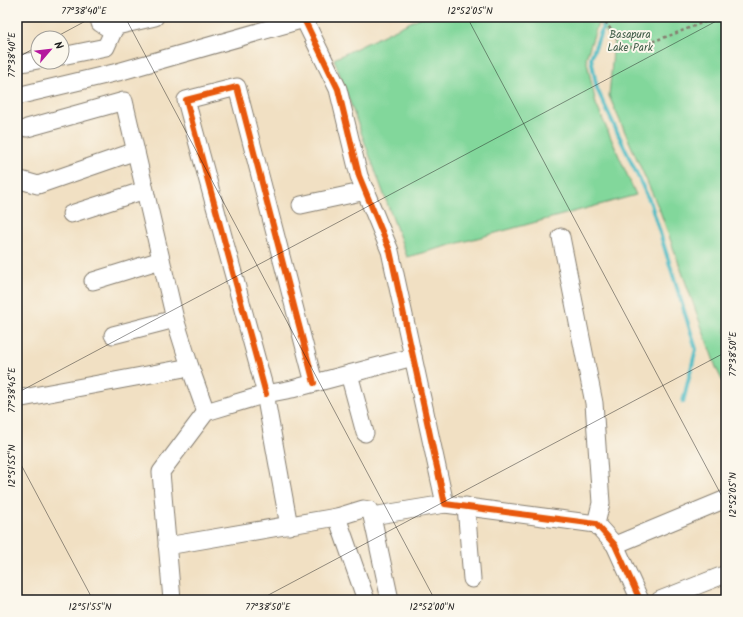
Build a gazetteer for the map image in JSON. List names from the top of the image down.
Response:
{
  "parks": ["Basapura Lake Park"],
  "north": "top right",
  "coordinates": [
    "77°38'40\"E",
    "12°52'05\"N",
    "77°38'50\"E",
    "77°38'45\"E",
    "12°51'55\"N",
    "12°52'00\"N"
  ]
}
